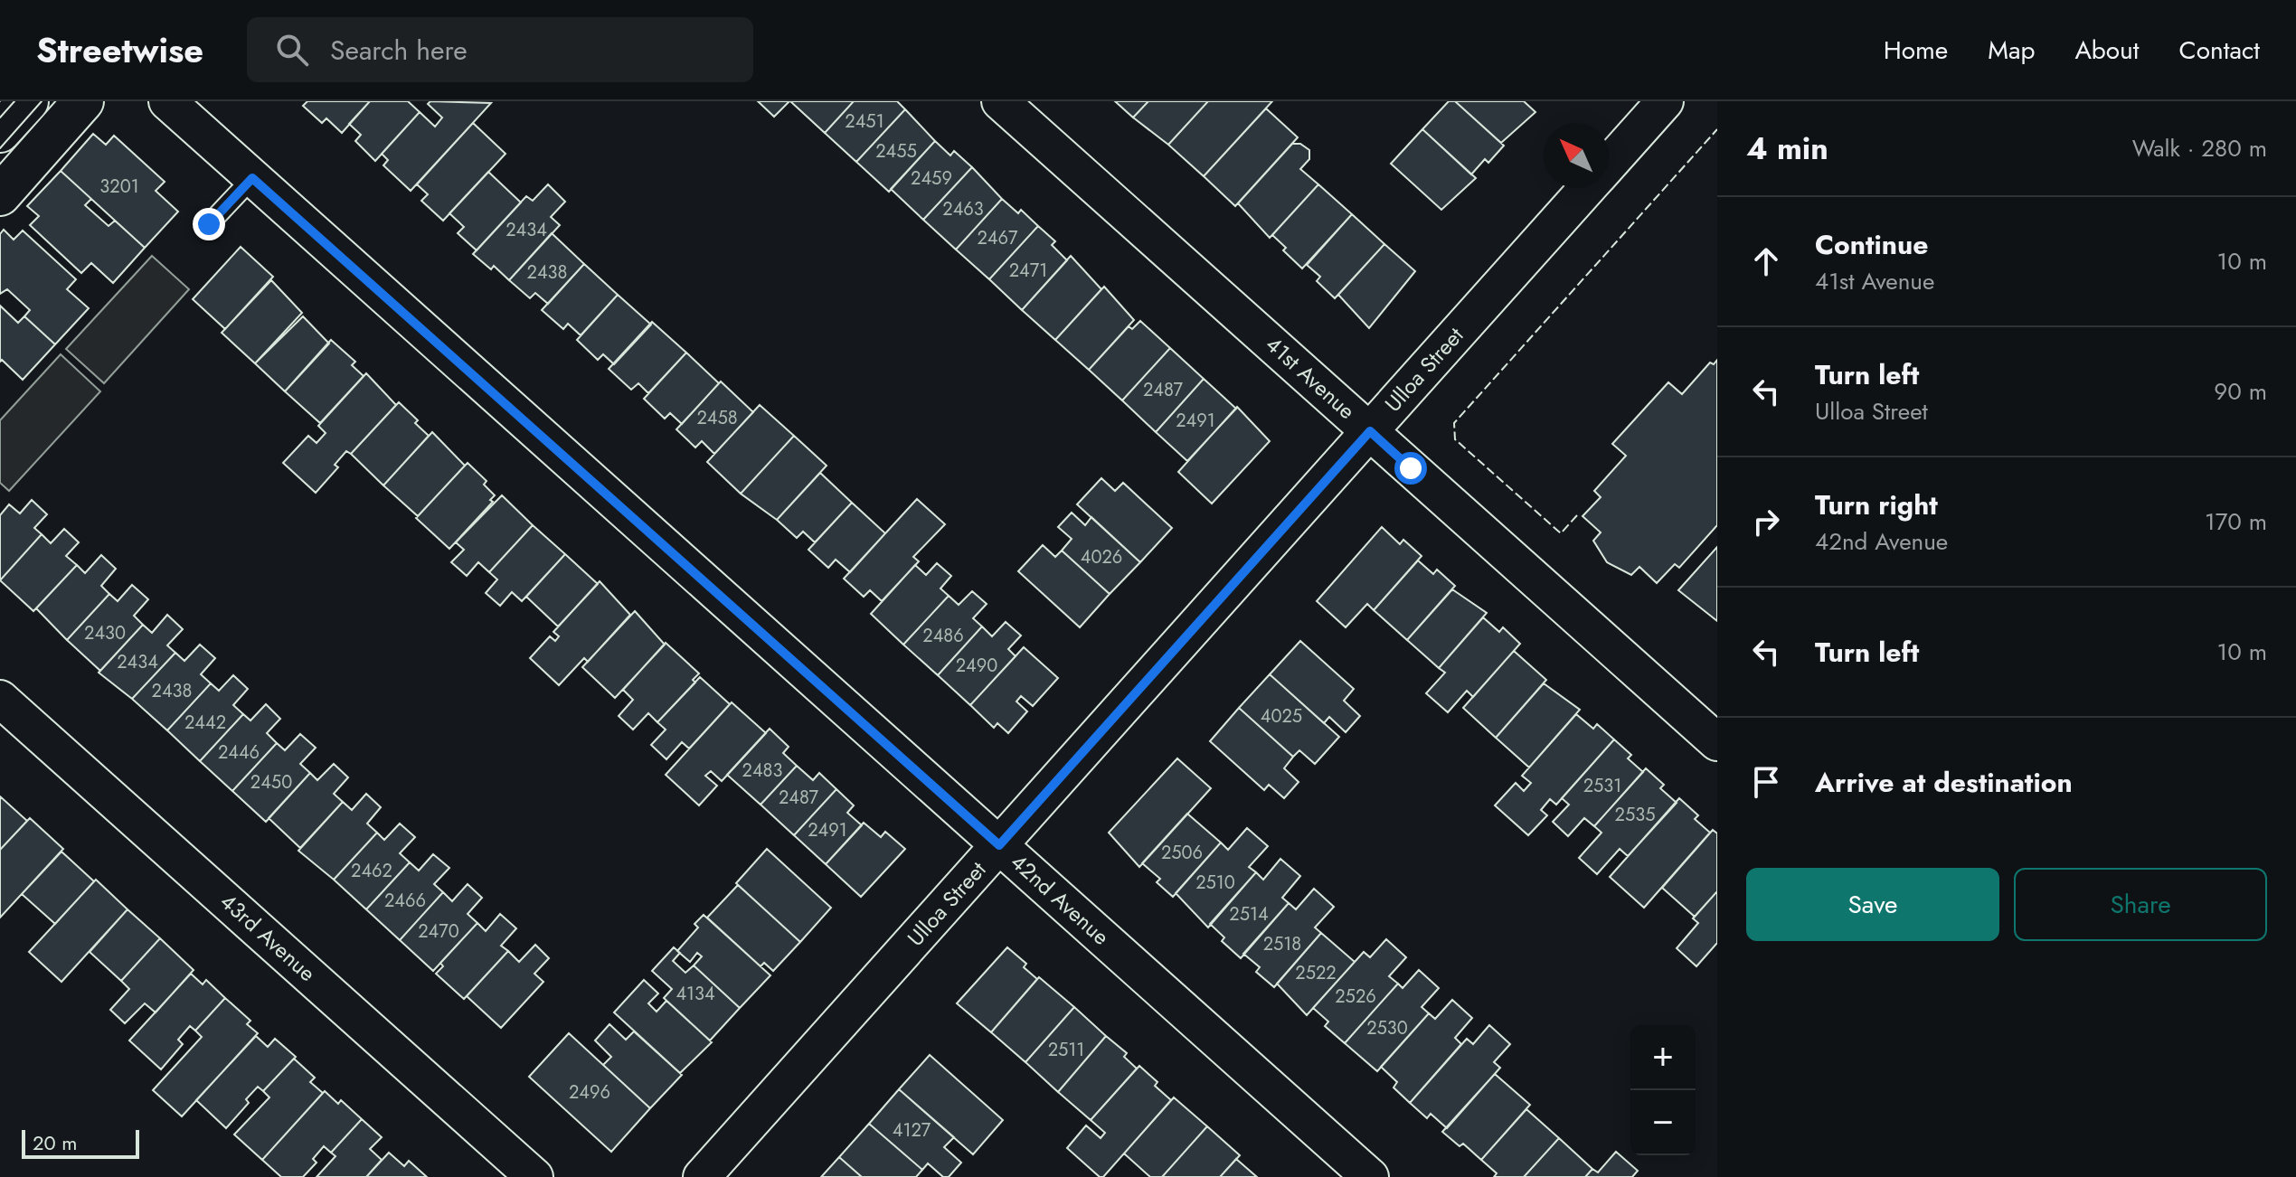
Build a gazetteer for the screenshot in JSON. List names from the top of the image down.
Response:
{
  "streets": {
    "street": [
      "Ulloa Street",
      "41st Avenue",
      "42nd Avenue",
      "43rd Avenue"
    ]
  },
  "crossings": [
    ["Ulloa Street", "41st Avenue"],
    ["Ulloa Street", "42nd Avenue"]
  ],
  "house_numbers": [
    "2451",
    "2455",
    "2459",
    "3201",
    "2463",
    "2434",
    "2467",
    "2471",
    "2438",
    "2487",
    "2458",
    "2491",
    "4026",
    "2430",
    "2486",
    "2434",
    "2490",
    "2438",
    "4025",
    "2442",
    "2446",
    "2483",
    "2450",
    "2531",
    "2487",
    "2535",
    "2491",
    "2506",
    "2462",
    "2510",
    "2466",
    "2514",
    "2470",
    "2518",
    "2522",
    "4134",
    "2526",
    "2530",
    "2511",
    "2496",
    "4127"
  ],
  "scale_bar": "20 m",
  "north": "top left",
  "page": {
    "header": "Streetwise",
    "search": "Search here",
    "nav": [
      "Home",
      "Map",
      "About",
      "Contact"
    ],
    "heading": ["4 min", "Walk · 280 m"],
    "list": [
      ["Continue", "41st Avenue", "10 m"],
      ["Turn left", "Ulloa Street", "90 m"],
      ["Turn right", "42nd Avenue", "170 m"],
      ["Turn left", "10 m"],
      "Arrive at destination"
    ],
    "buttons": ["Save", "Share"],
    "map_buttons": ["+", "−"],
    "scale": "20 m"
  }
}
